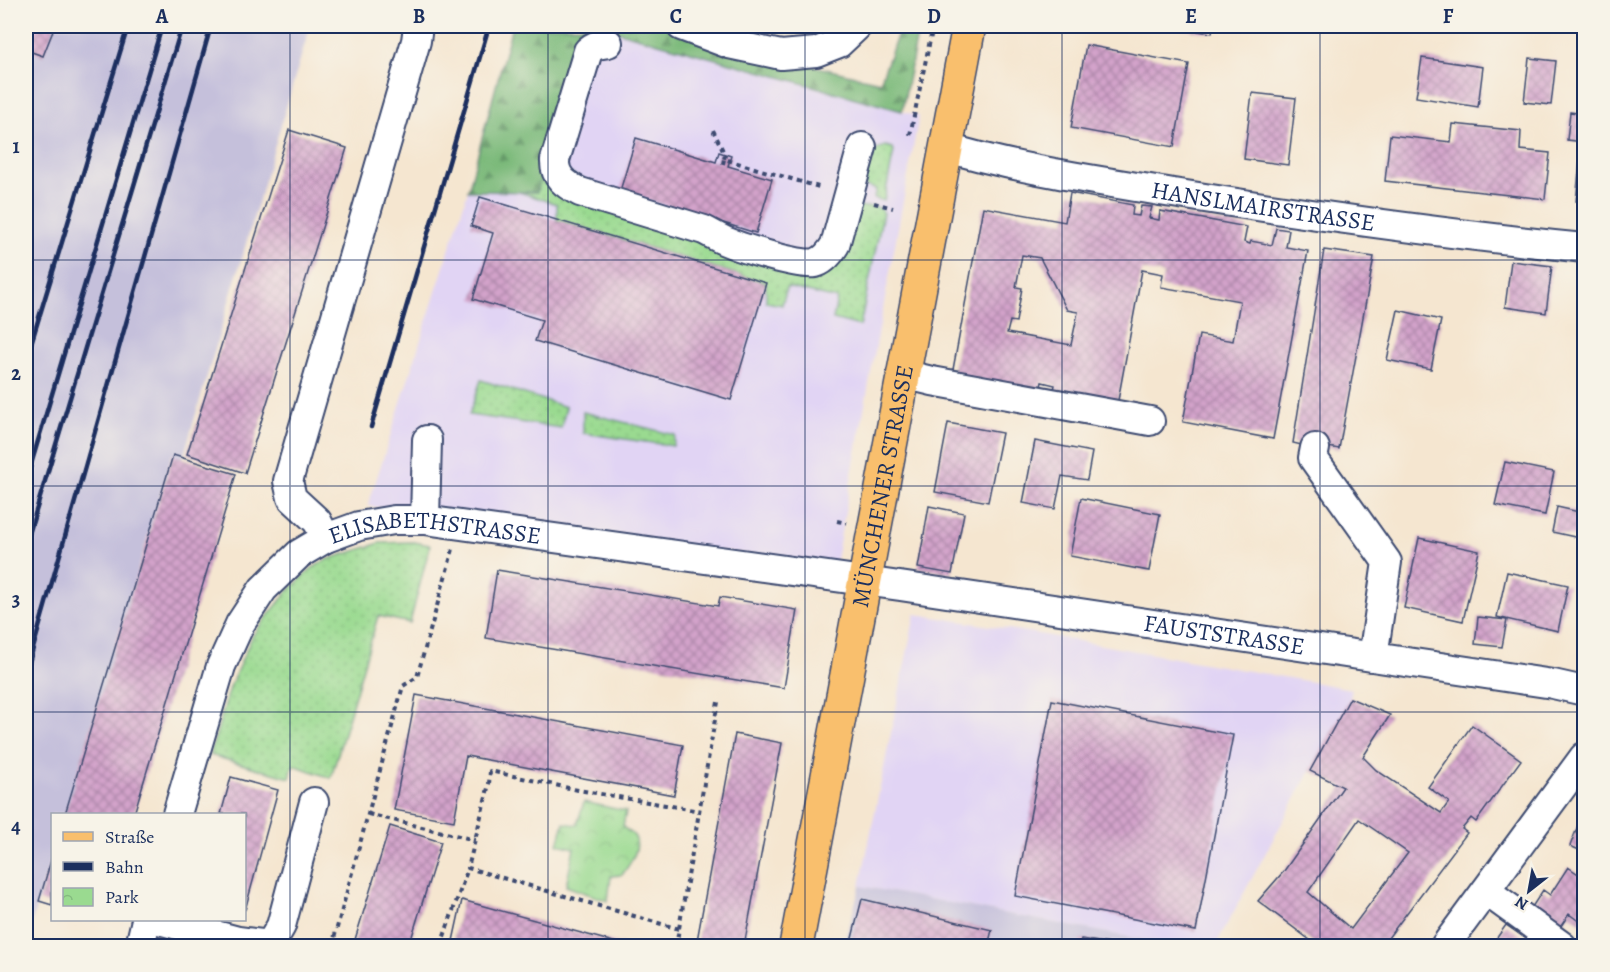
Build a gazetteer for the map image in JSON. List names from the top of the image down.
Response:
{
  "streets": {
    "main road": ["MÜNCHENER STRASSE"],
    "street": ["HANSLMAIRSTRASSE", "ELISABETHSTRASSE", "FAUSTSTRASSE"]
  },
  "crossings": [
    ["HANSLMAIRSTRASSE", "MÜNCHENER STRASSE"],
    ["MÜNCHENER STRASSE", "ELISABETHSTRASSE"],
    ["MÜNCHENER STRASSE", "FAUSTSTRASSE"],
    ["ELISABETHSTRASSE", "FAUSTSTRASSE"]
  ],
  "legend": ["Straße", "Bahn", "Park"],
  "north": "bottom left",
  "grid": {
    "columns": [
      "A",
      "B",
      "C",
      "D",
      "E",
      "F"
    ],
    "rows": [
      "1",
      "2",
      "3",
      "4"
    ]
  }
}
